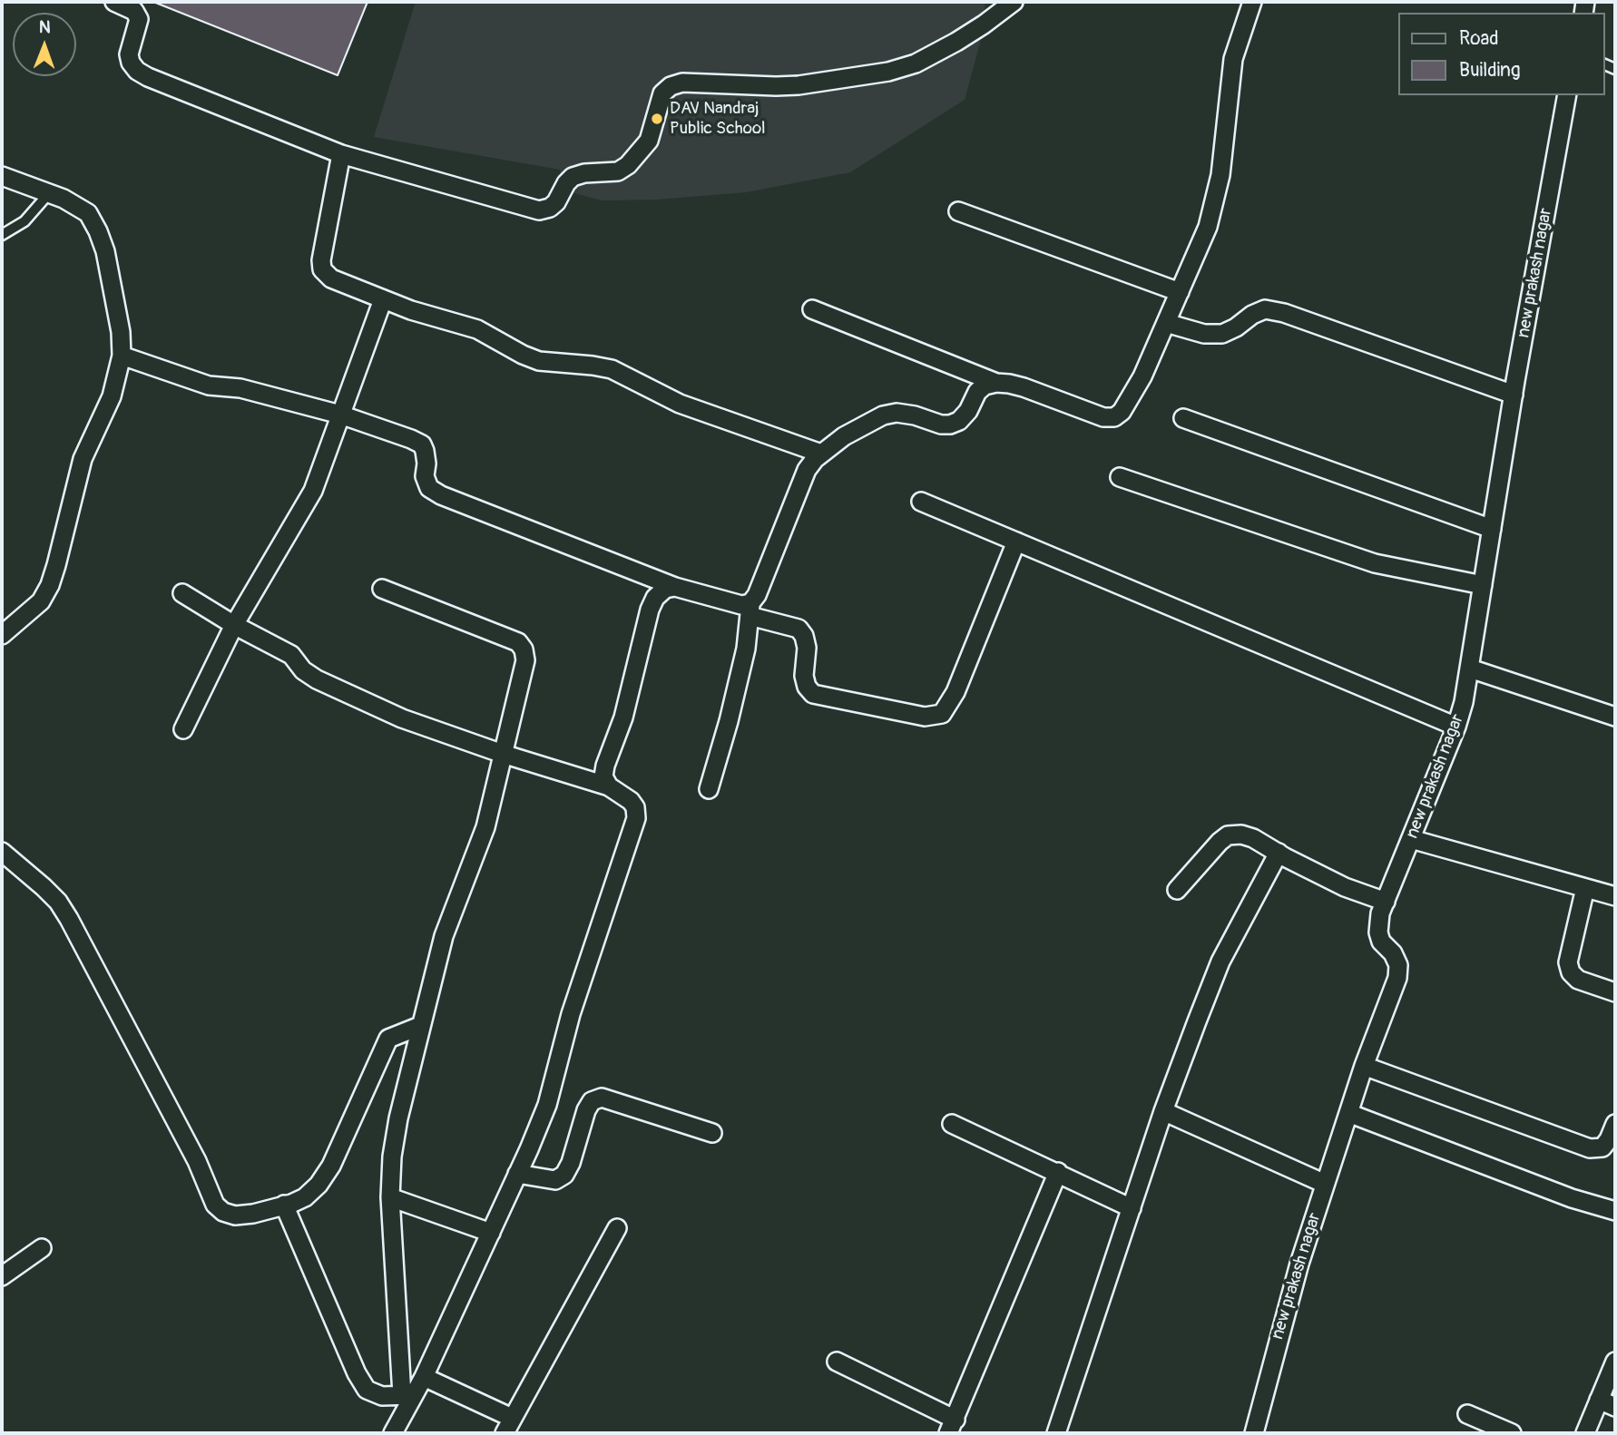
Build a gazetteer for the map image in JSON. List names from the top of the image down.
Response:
{
  "streets": {
    "street": ["new prakash nagar"]
  },
  "places": ["DAV Nandraj Public School"],
  "legend": ["Road", "Building"],
  "north": "top"
}
